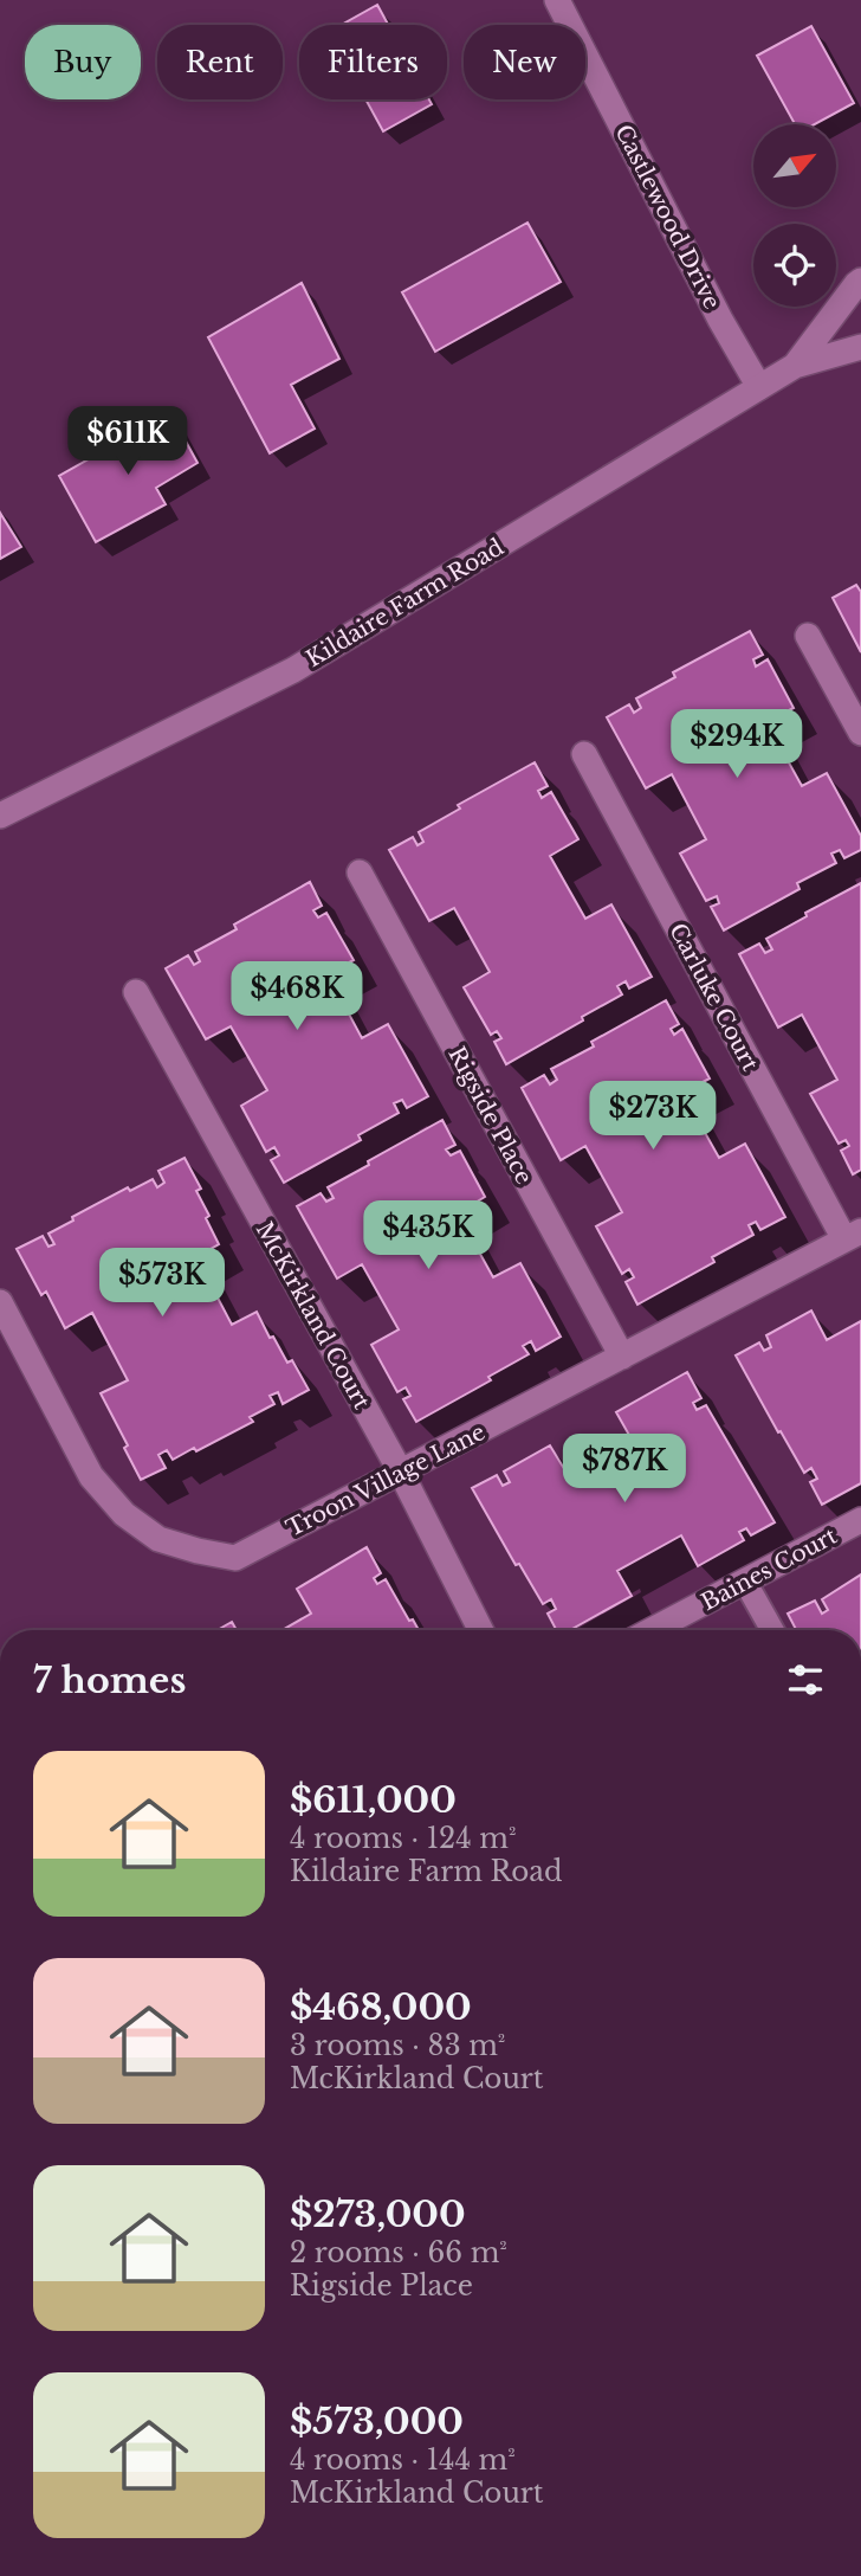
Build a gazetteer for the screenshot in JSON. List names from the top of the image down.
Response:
{
  "streets": {
    "street": [
      "Castlewood Drive",
      "Kildaire Farm Road",
      "Carluke Court",
      "Rigside Place",
      "McKirkland Court",
      "Troon Village Lane",
      "Baines Court"
    ]
  },
  "crossings": [
    ["Castlewood Drive", "Kildaire Farm Road"],
    ["Carluke Court", "Troon Village Lane"],
    ["Rigside Place", "Troon Village Lane"],
    ["McKirkland Court", "Troon Village Lane"]
  ],
  "north": "top right",
  "page": {
    "chip": [
      "Buy",
      "Rent",
      "Filters",
      "New"
    ],
    "price": [
      "$611K",
      "$294K",
      "$468K",
      "$273K",
      "$435K",
      "$573K",
      "$787K"
    ],
    "heading": "7 homes",
    "list": [
      {
        "name": "$611,000",
        "note": "4 rooms · 124 m² · Kildaire Farm Road"
      },
      {
        "name": "$468,000",
        "note": "3 rooms · 83 m² · McKirkland Court"
      },
      {
        "name": "$273,000",
        "note": "2 rooms · 66 m² · Rigside Place"
      },
      {
        "name": "$573,000",
        "note": "4 rooms · 144 m² · McKirkland Court"
      }
    ]
  }
}
